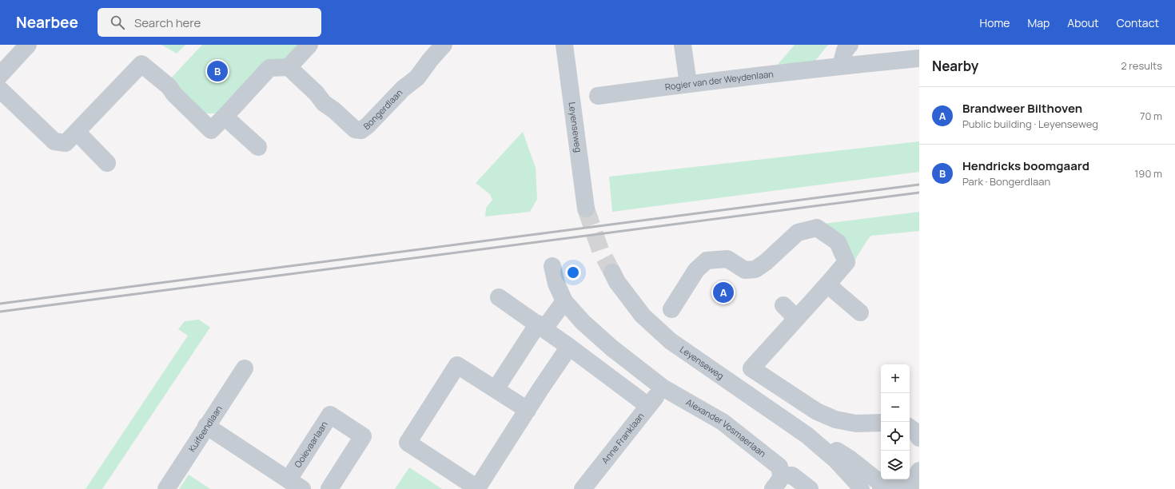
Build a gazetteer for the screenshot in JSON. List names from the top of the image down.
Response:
{
  "streets": {
    "street": [
      "Rogier van der Weydenlaan",
      "Bongerdlaan",
      "Leyenseweg",
      "Kuifeendlaan",
      "Alexander Vosmaerlaan",
      "Anne Franklaan",
      "Ooievaarlaan"
    ]
  },
  "crossings": [
    ["Kuifeendlaan", "Ooievaarlaan"],
    ["Alexander Vosmaerlaan", "Anne Franklaan"]
  ],
  "page": {
    "header": "Nearbee",
    "search": "Search here",
    "nav": [
      "Home",
      "Map",
      "About",
      "Contact"
    ],
    "heading": ["Nearby", "2 results"],
    "pins": ["B", "A"],
    "list": [
      {
        "mark": "A",
        "name": "Brandweer Bilthoven",
        "note": "Public building · Leyenseweg",
        "value": "70 m"
      },
      {
        "mark": "B",
        "name": "Hendricks boomgaard",
        "note": "Park · Bongerdlaan",
        "value": "190 m"
      }
    ],
    "map_buttons": ["+", "−"]
  }
}
